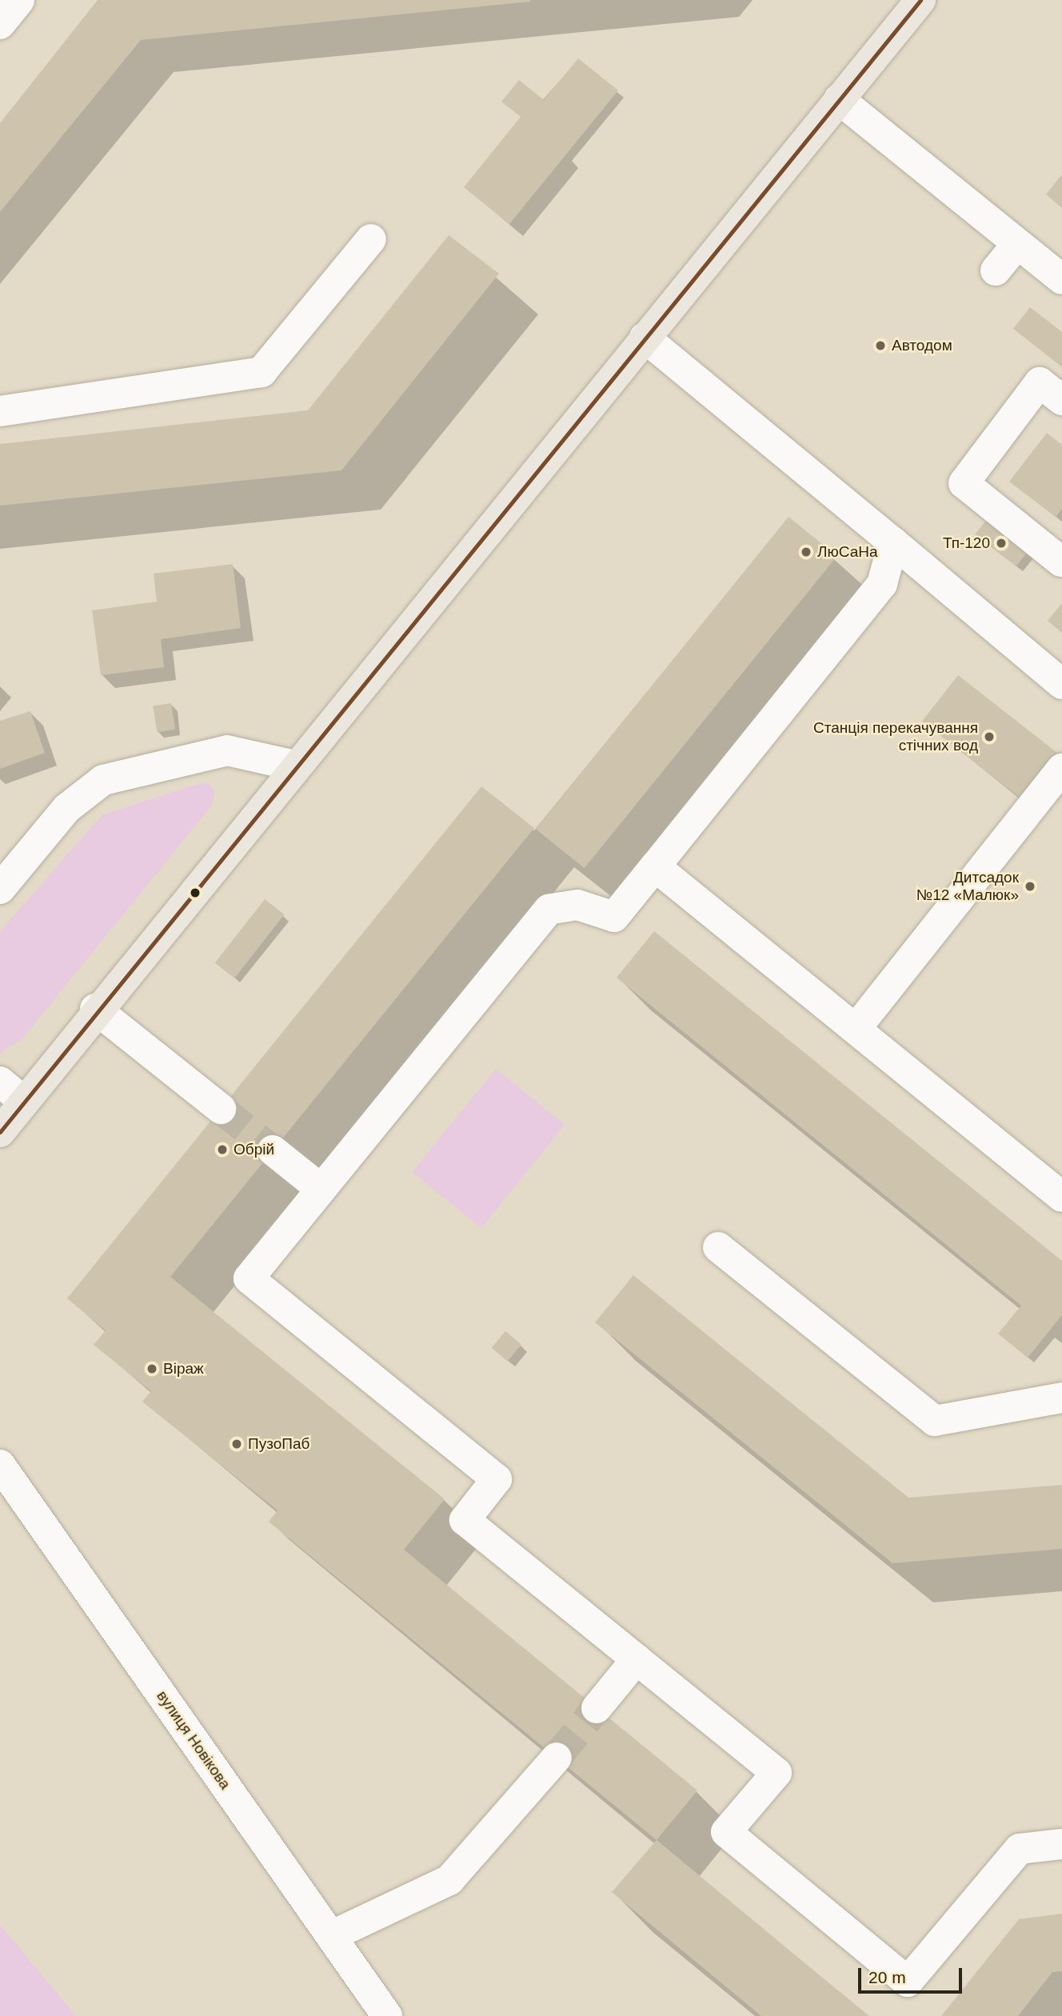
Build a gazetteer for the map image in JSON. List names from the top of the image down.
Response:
{
  "streets": {
    "street": ["вулиця Новікова"]
  },
  "places": [
    "Автодом",
    "Тп-120",
    "ЛюСаНа",
    "Станція перекачування стічних вод",
    "Дитсадок №12 «Малюк»",
    "Обрiй",
    "Віраж",
    "ПузоПаб"
  ],
  "scale_bar": "20 m"
}
